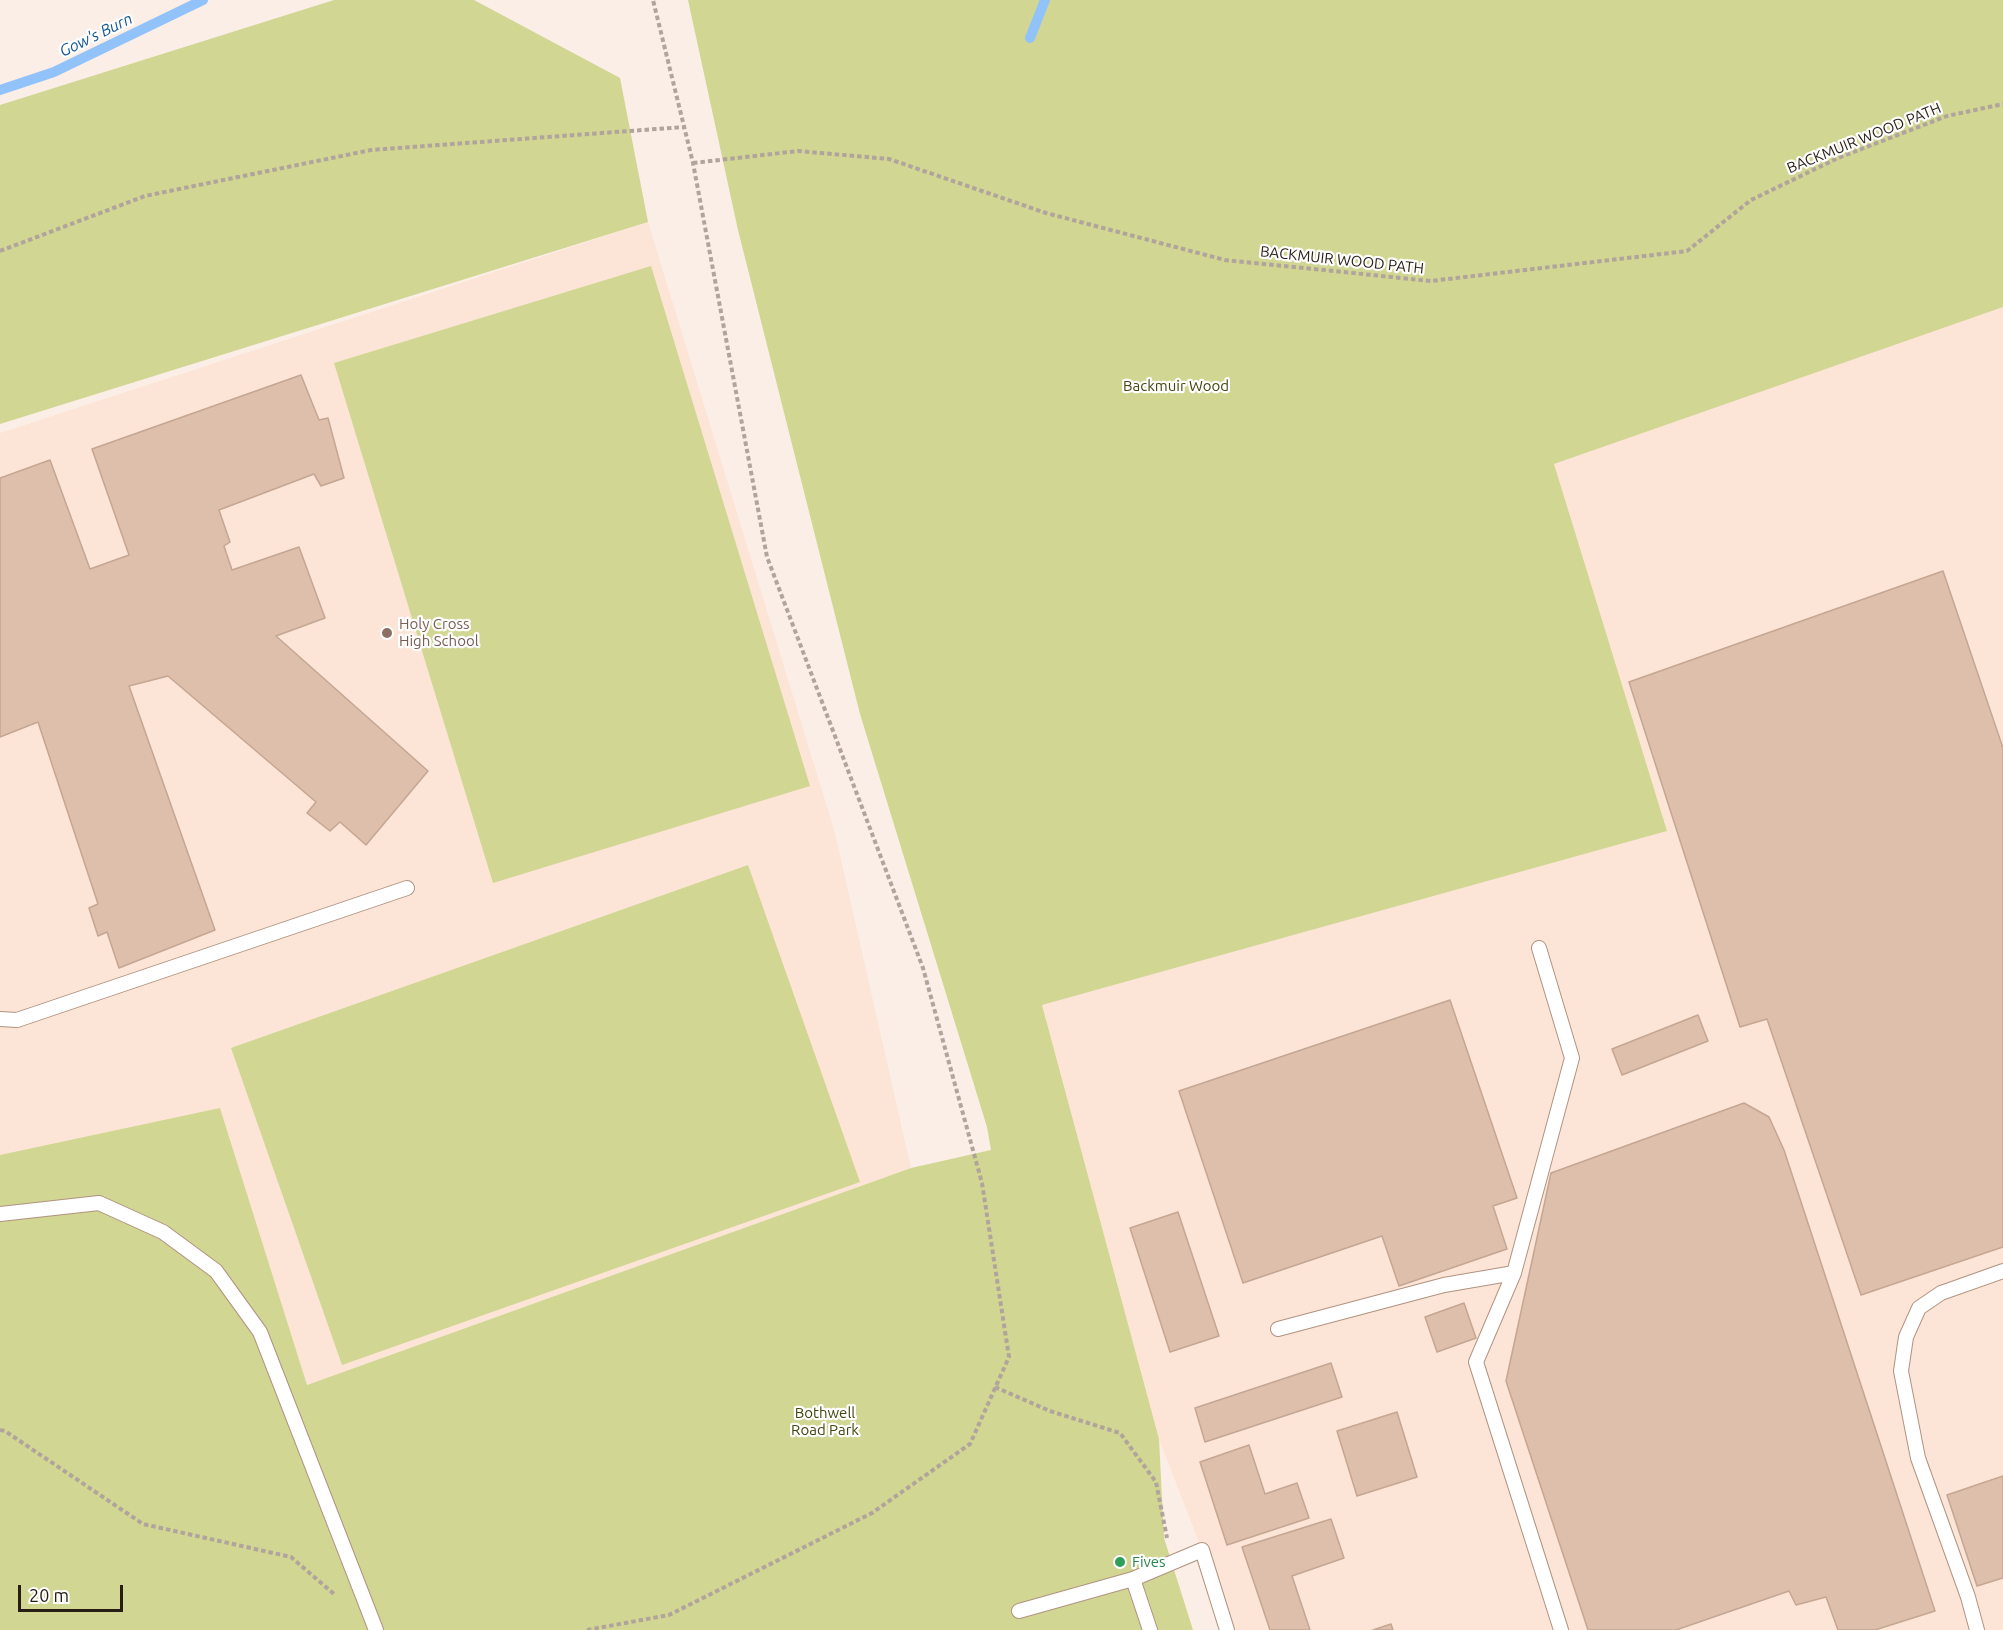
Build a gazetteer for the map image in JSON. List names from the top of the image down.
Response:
{
  "streets": {
    "path": ["BACKMUIR WOOD PATH"]
  },
  "water": ["Gow's Burn"],
  "parks": ["Backmuir Wood", "Bothwell Road Park"],
  "places": ["Holy Cross High School", "Fives"],
  "scale_bar": "20 m"
}
